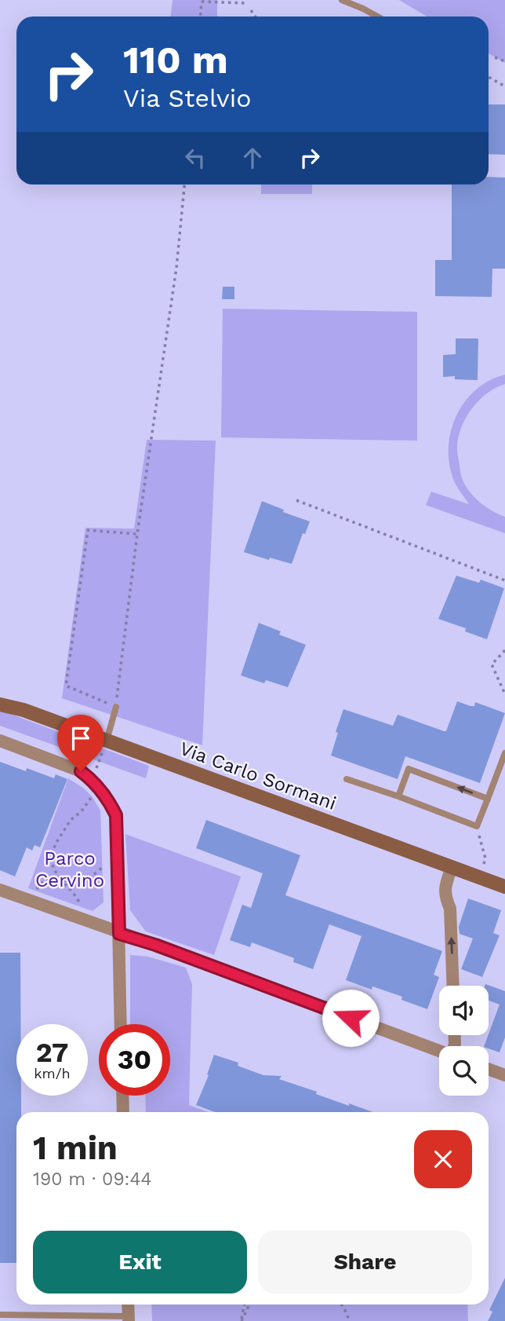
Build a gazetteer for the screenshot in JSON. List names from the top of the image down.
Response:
{
  "streets": {
    "main road": ["Via Carlo Sormani"]
  },
  "parks": ["Parco Cervino"],
  "page": {
    "turn": ["110 m", "Via Stelvio"],
    "speed": "27 km/h",
    "limit": "30",
    "heading": ["1 min", "190 m · 09:44"],
    "buttons": ["Exit", "Share"]
  }
}
